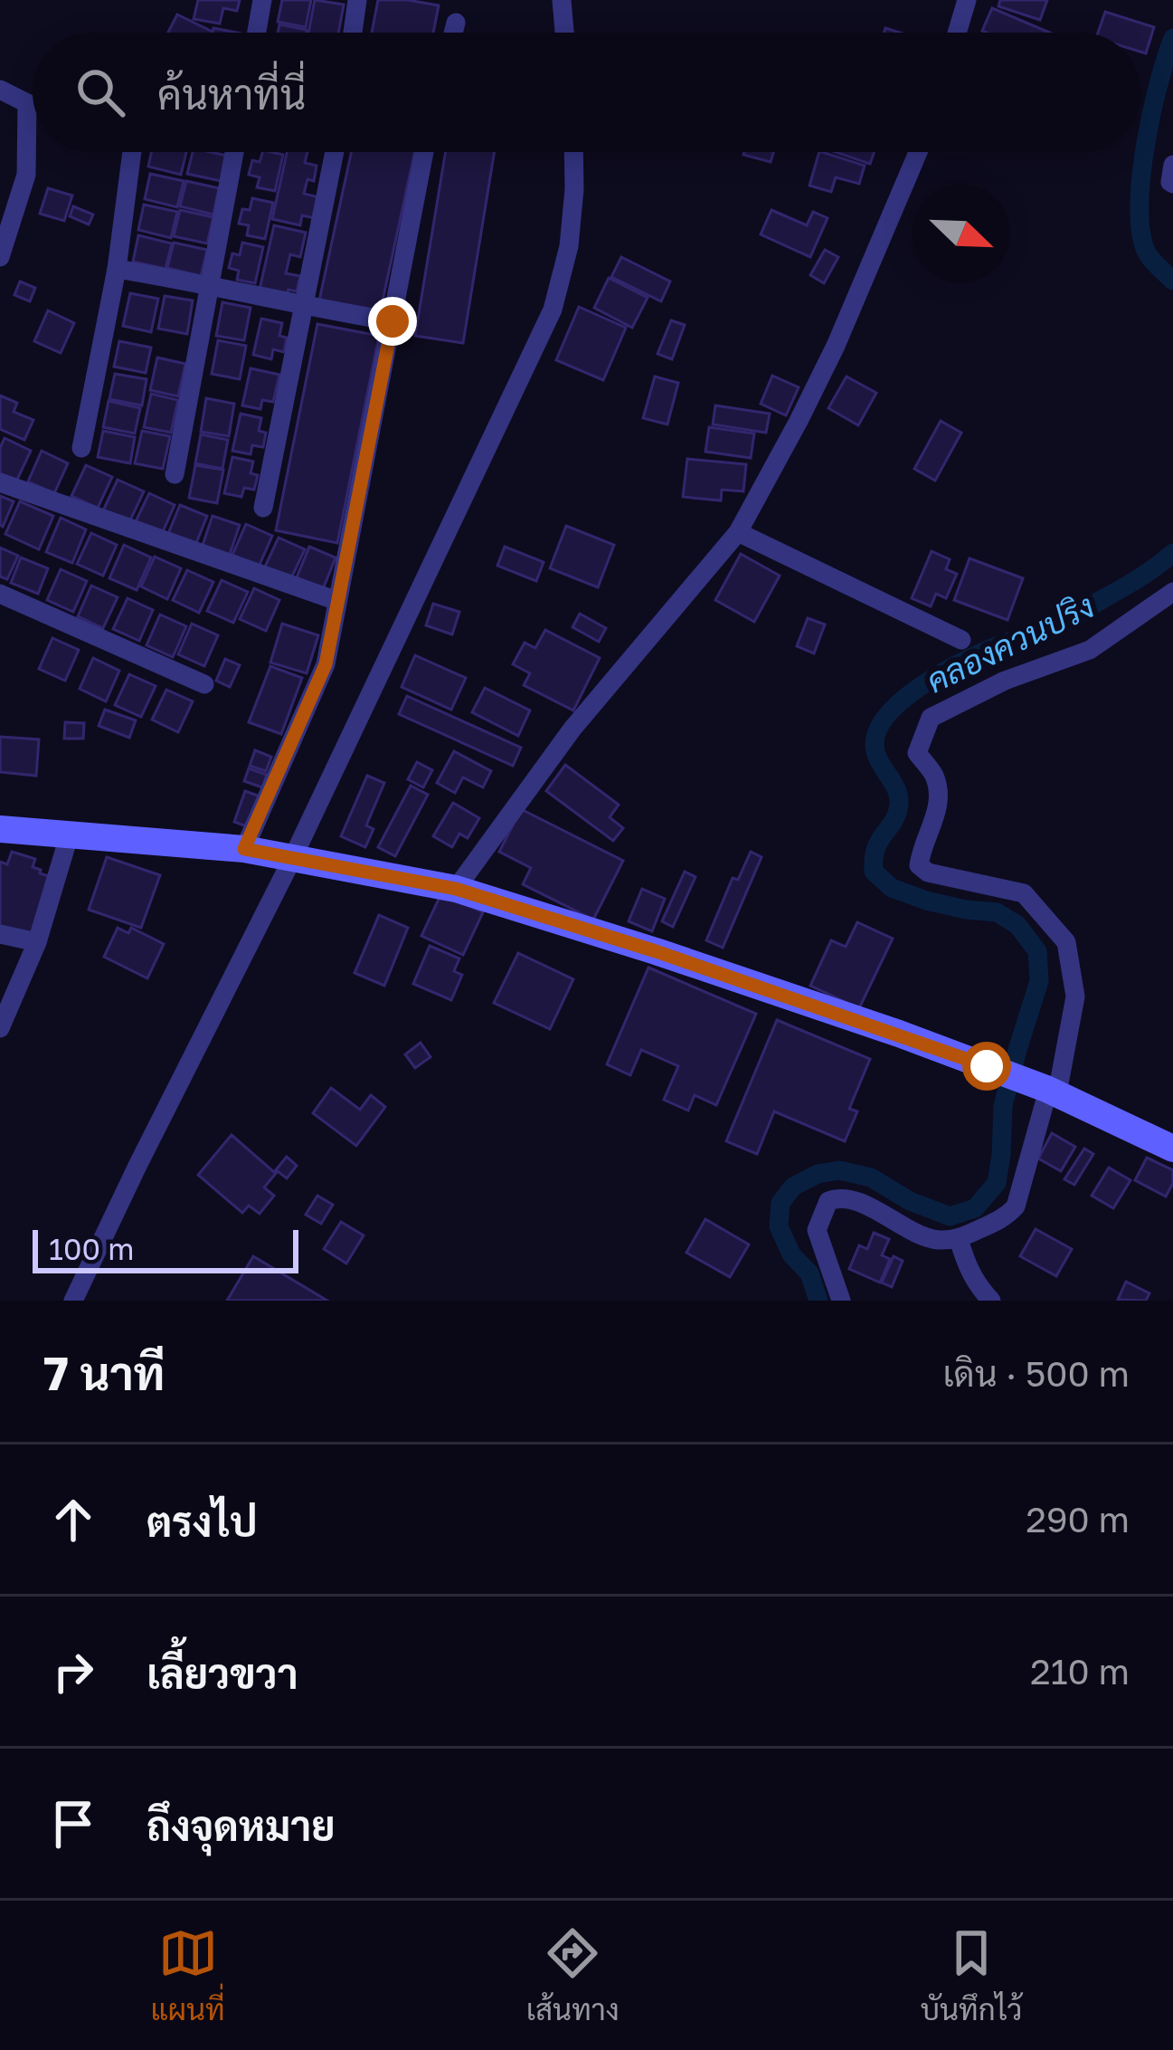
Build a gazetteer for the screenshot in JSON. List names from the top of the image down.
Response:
{
  "water": ["คลองควนปริง"],
  "scale_bar": "100 m",
  "north": "bottom right",
  "page": {
    "search": "ค้นหาที่นี่",
    "scale": "100 m",
    "heading": ["7 นาที", "เดิน · 500 m"],
    "list": [
      ["ตรงไป", "290 m"],
      ["เลี้ยวขวา", "210 m"],
      "ถึงจุดหมาย"
    ],
    "nav": ["แผนที่", "เส้นทาง", "บันทึกไว้"]
  }
}
